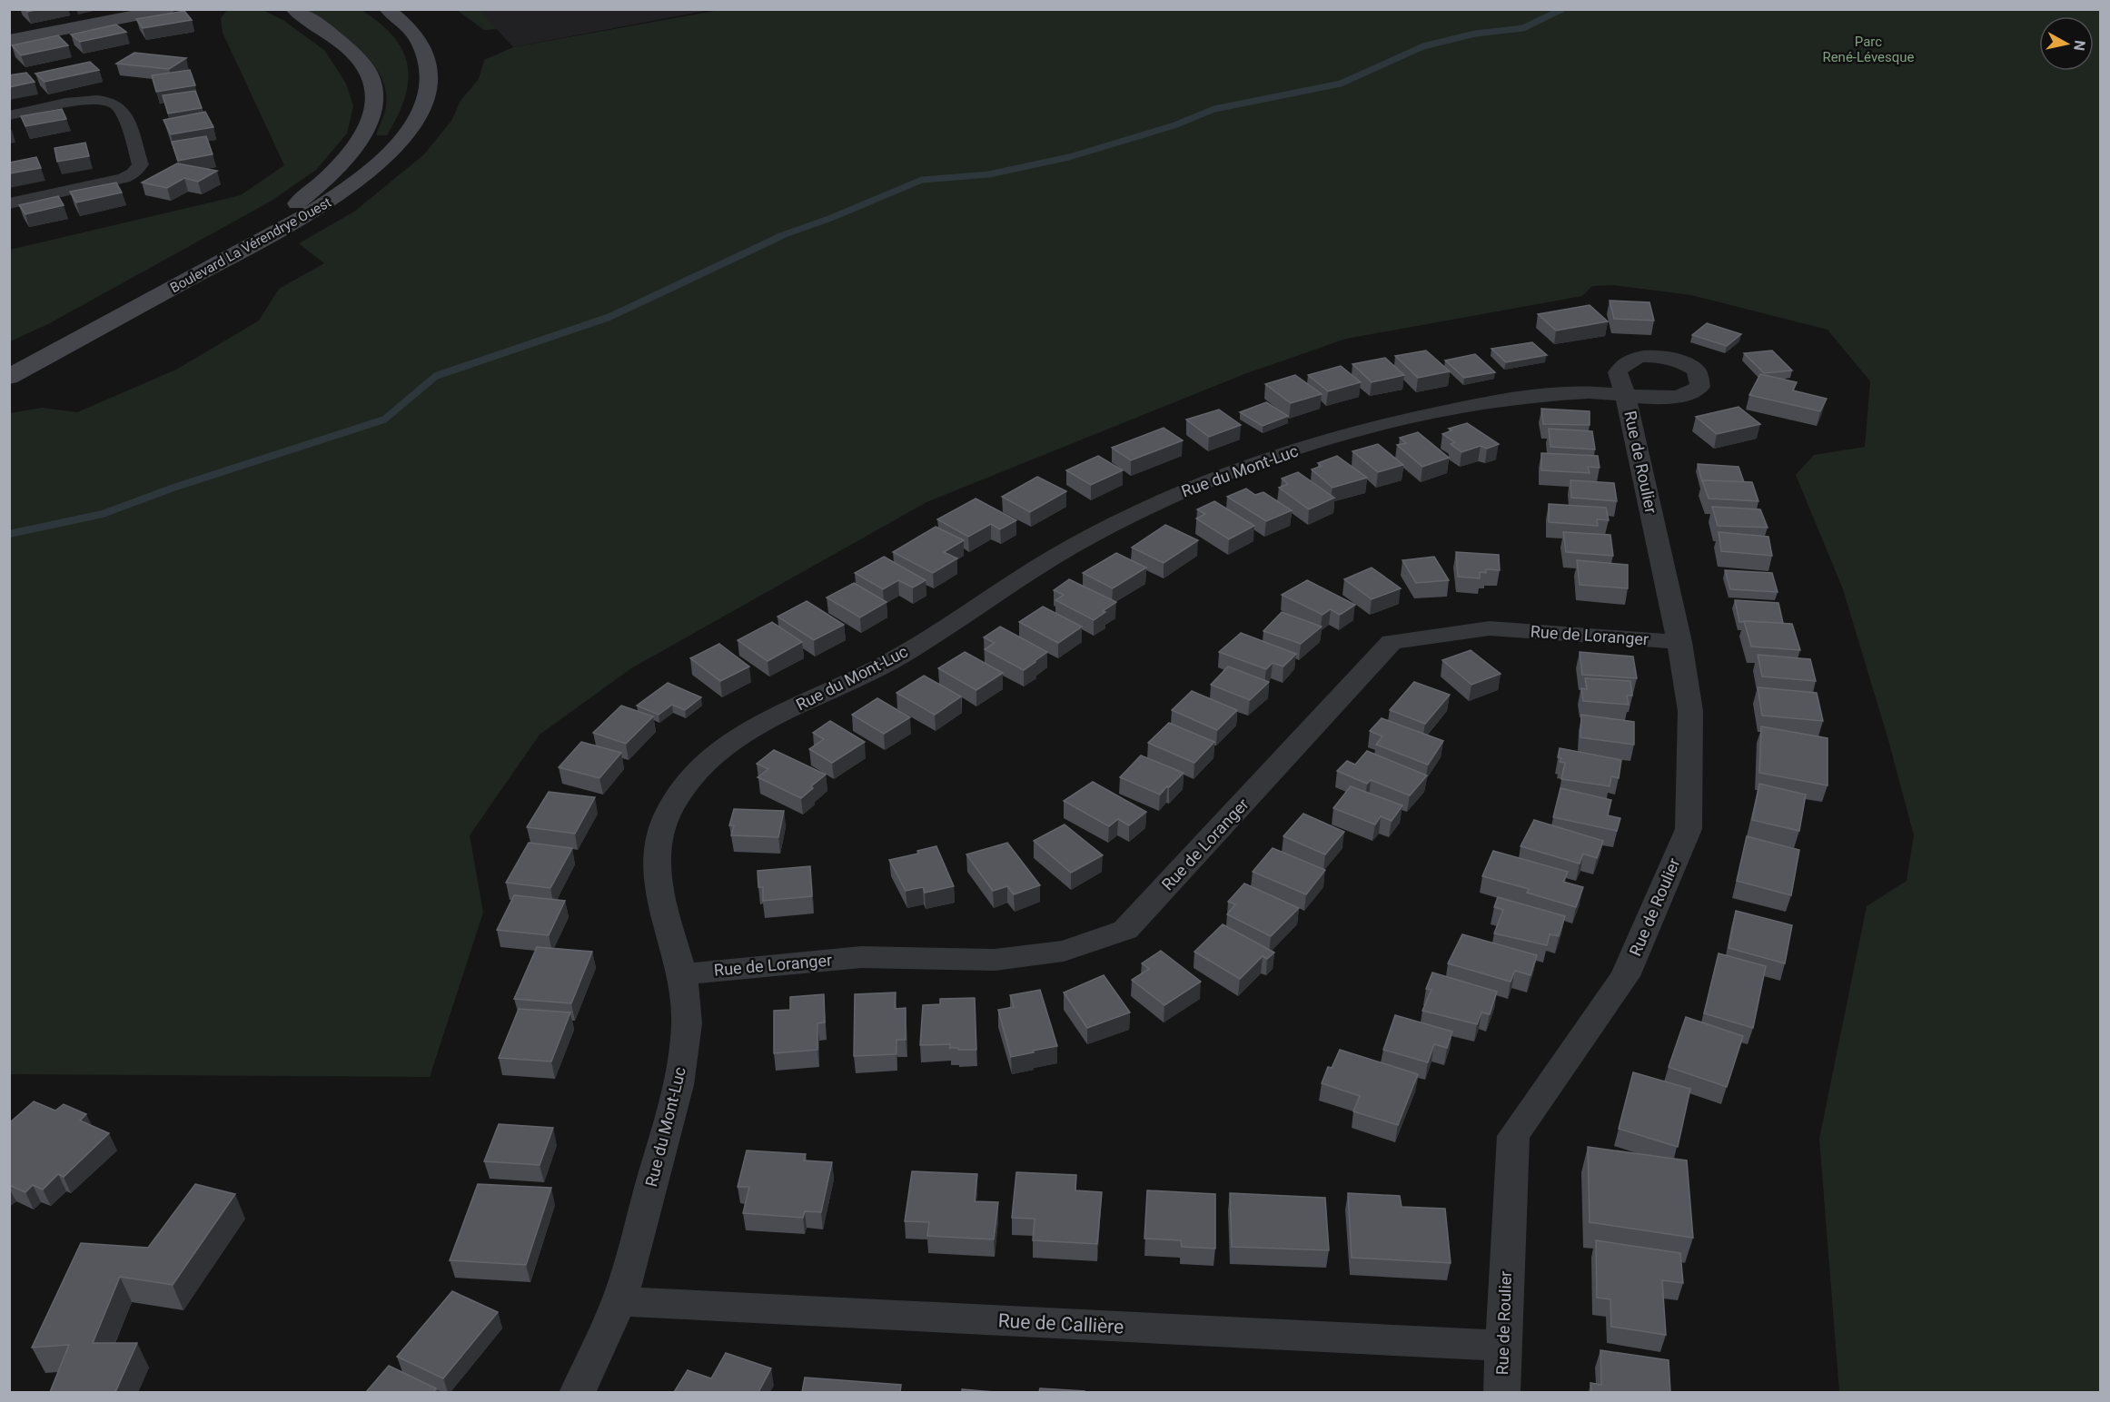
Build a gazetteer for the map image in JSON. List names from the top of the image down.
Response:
{
  "streets": {
    "main road": ["Boulevard La Vérendrye Ouest"],
    "street": [
      "Rue de Roulier",
      "Rue du Mont-Luc",
      "Rue de Loranger",
      "Rue de Callière"
    ]
  },
  "crossings": [
    ["Rue de Roulier", "Rue du Mont-Luc"],
    ["Rue de Roulier", "Rue de Loranger"],
    ["Rue de Roulier", "Rue de Callière"],
    ["Rue du Mont-Luc", "Rue de Loranger"],
    ["Rue du Mont-Luc", "Rue de Callière"]
  ],
  "parks": ["Parc René-Lévesque"],
  "north": "right"
}
